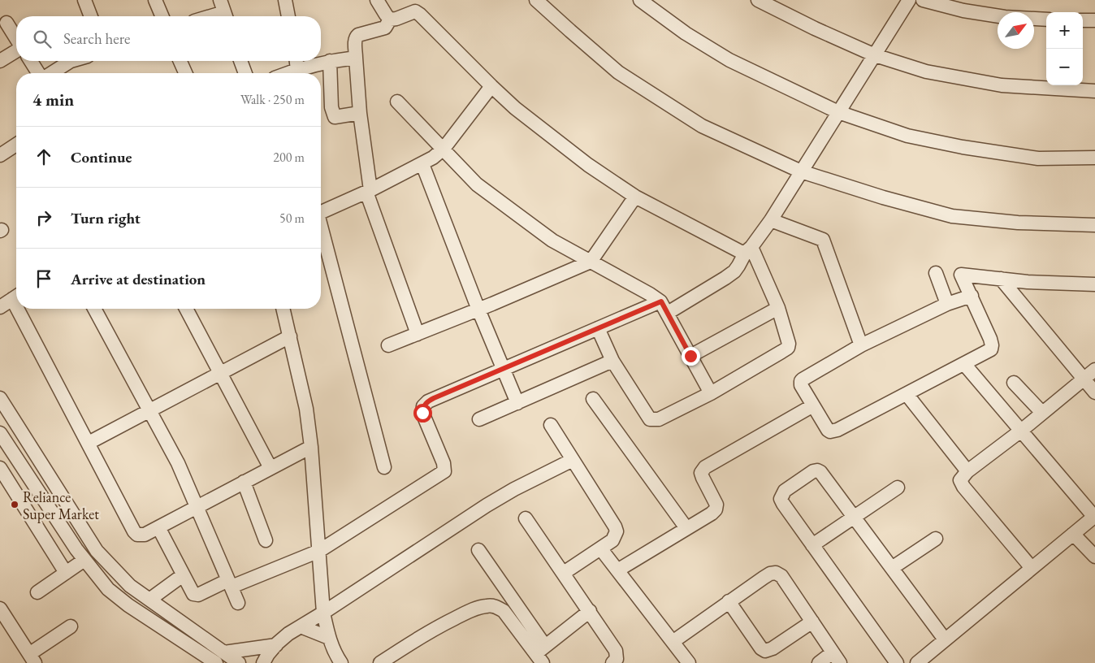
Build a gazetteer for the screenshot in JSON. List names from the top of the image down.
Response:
{
  "places": ["Reliance Super Market"],
  "north": "top right",
  "page": {
    "map_buttons": ["+", "−"],
    "search": "Search here",
    "heading": ["4 min", "Walk · 250 m"],
    "list": [
      ["Continue", "200 m"],
      ["Turn right", "50 m"],
      "Arrive at destination"
    ]
  }
}
